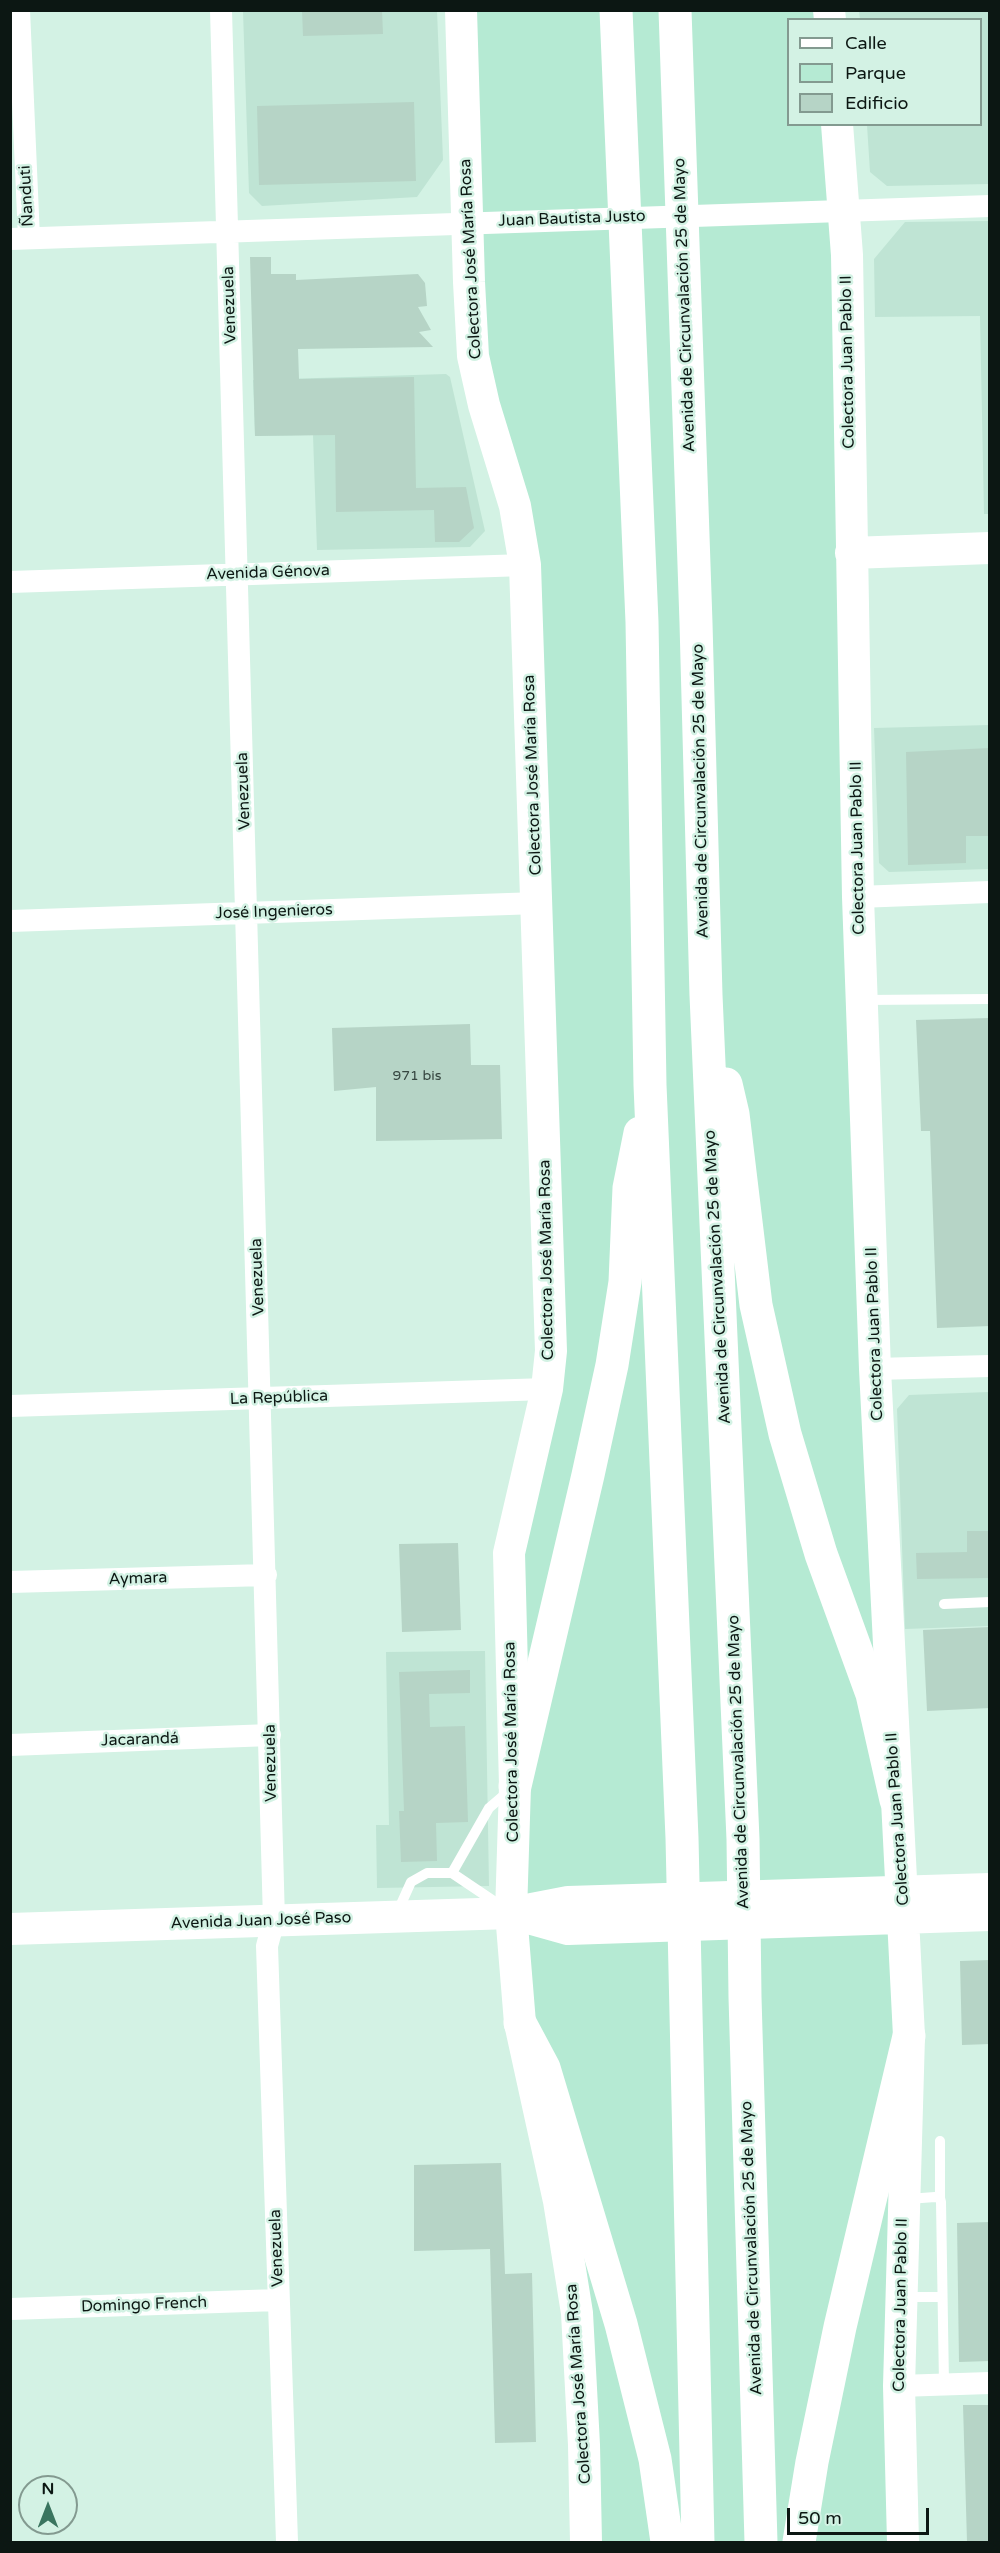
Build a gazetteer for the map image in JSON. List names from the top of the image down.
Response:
{
  "streets": {
    "highway": ["Avenida de Circunvalación 25 de Mayo"],
    "main road": ["Colectora José María Rosa", "Colectora Juan Pablo II", "Avenida Juan José Paso"],
    "street": [
      "Ñanduti",
      "Juan Bautista Justo",
      "Venezuela",
      "Avenida Génova",
      "José Ingenieros",
      "La República",
      "Aymara",
      "Jacarandá",
      "Domingo French"
    ]
  },
  "crossings": [
    ["Ñanduti", "Juan Bautista Justo"],
    ["Juan Bautista Justo", "Colectora José María Rosa"],
    ["Juan Bautista Justo", "Venezuela"],
    ["Juan Bautista Justo", "Colectora Juan Pablo II"],
    ["Colectora José María Rosa", "Avenida Génova"],
    ["Colectora José María Rosa", "José Ingenieros"],
    ["Colectora José María Rosa", "La República"],
    ["Colectora José María Rosa", "Avenida Juan José Paso"],
    ["Venezuela", "Avenida Génova"],
    ["Venezuela", "José Ingenieros"],
    ["Venezuela", "La República"],
    ["Venezuela", "Aymara"],
    ["Venezuela", "Jacarandá"],
    ["Venezuela", "Avenida Juan José Paso"],
    ["Venezuela", "Domingo French"],
    ["Colectora Juan Pablo II", "Avenida Juan José Paso"]
  ],
  "house_numbers": ["971 bis"],
  "legend": ["Calle", "Parque", "Edificio"],
  "scale_bar": "50 m",
  "north": "top"
}
